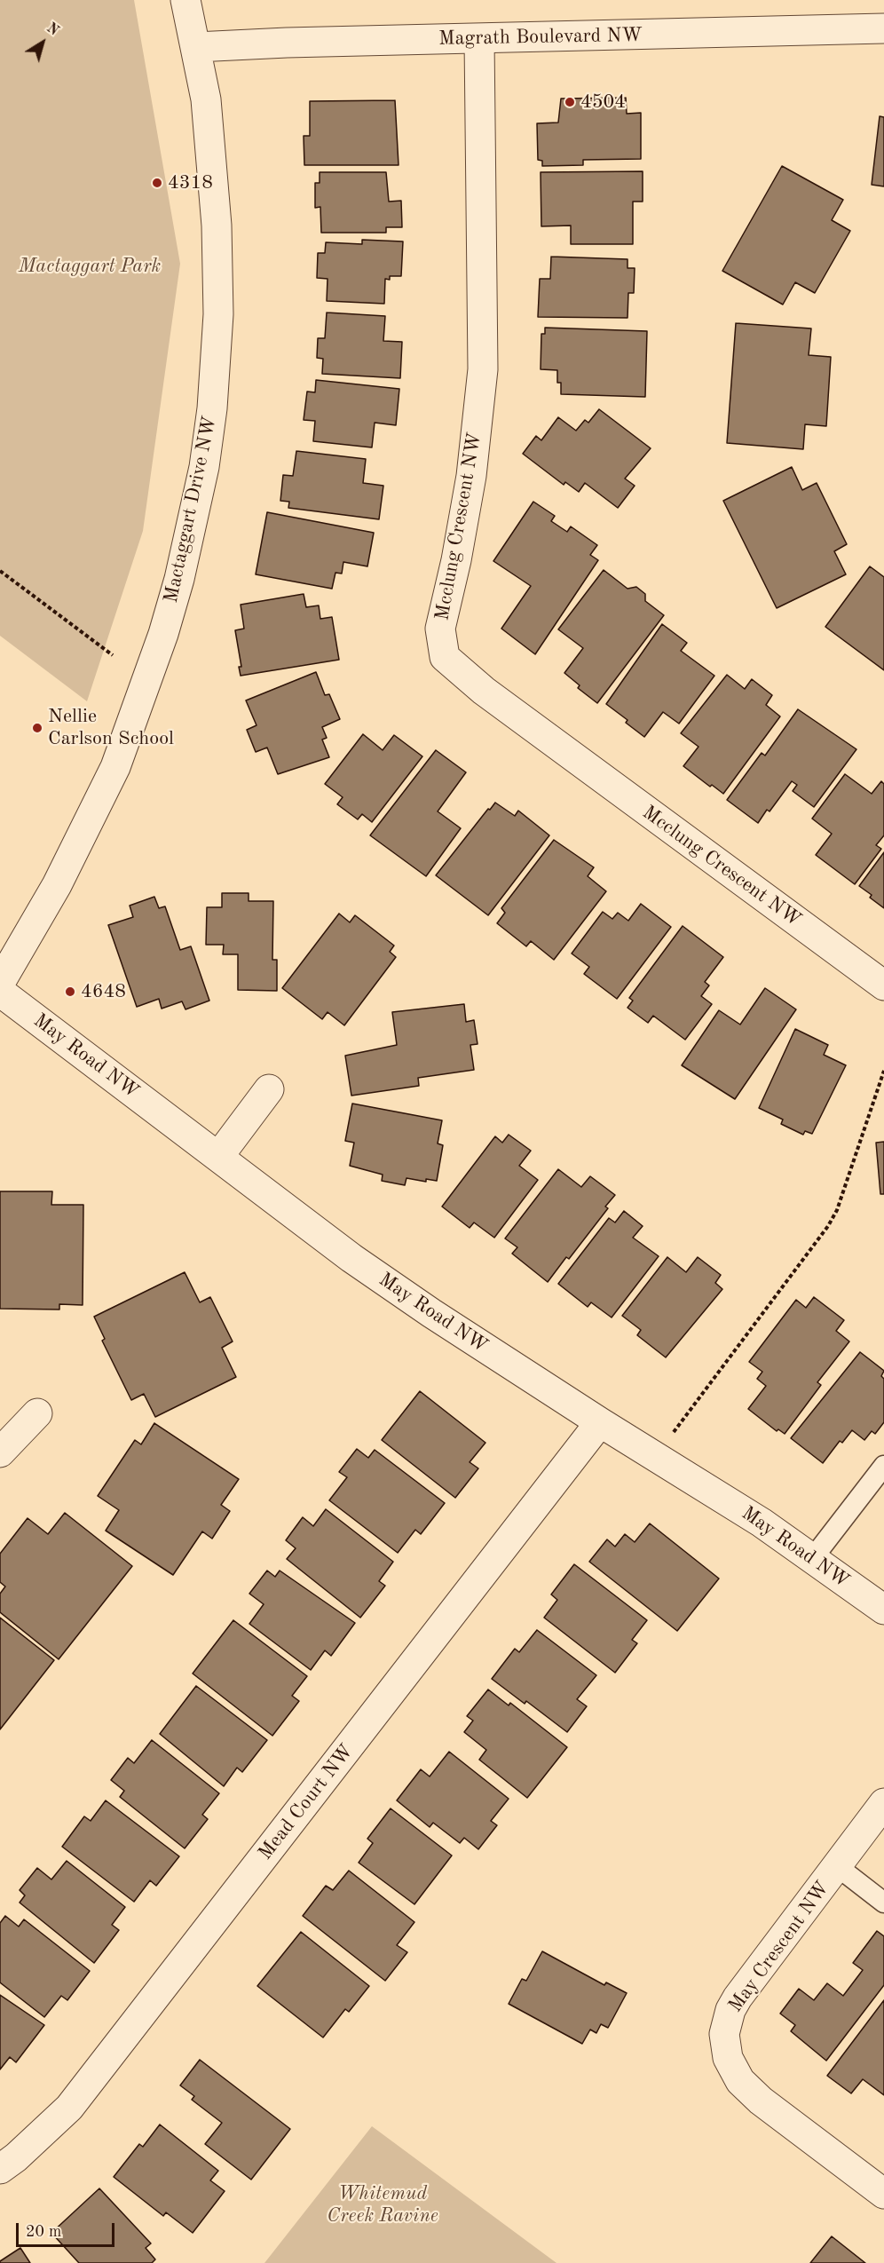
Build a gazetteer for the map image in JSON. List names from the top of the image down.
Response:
{
  "streets": {
    "street": [
      "Magrath Boulevard NW",
      "Mactaggart Drive NW",
      "Mcclung Crescent NW",
      "May Road NW",
      "Mead Court NW",
      "May Crescent NW"
    ]
  },
  "crossings": [
    ["Magrath Boulevard NW", "Mactaggart Drive NW"],
    ["Magrath Boulevard NW", "Mcclung Crescent NW"],
    ["May Road NW", "Mead Court NW"]
  ],
  "parks": ["Mactaggart Park", "Whitemud Creek Ravine"],
  "places": [
    "4504",
    "4318",
    "Nellie Carlson School",
    "4648"
  ],
  "scale_bar": "20 m",
  "north": "top right"
}
